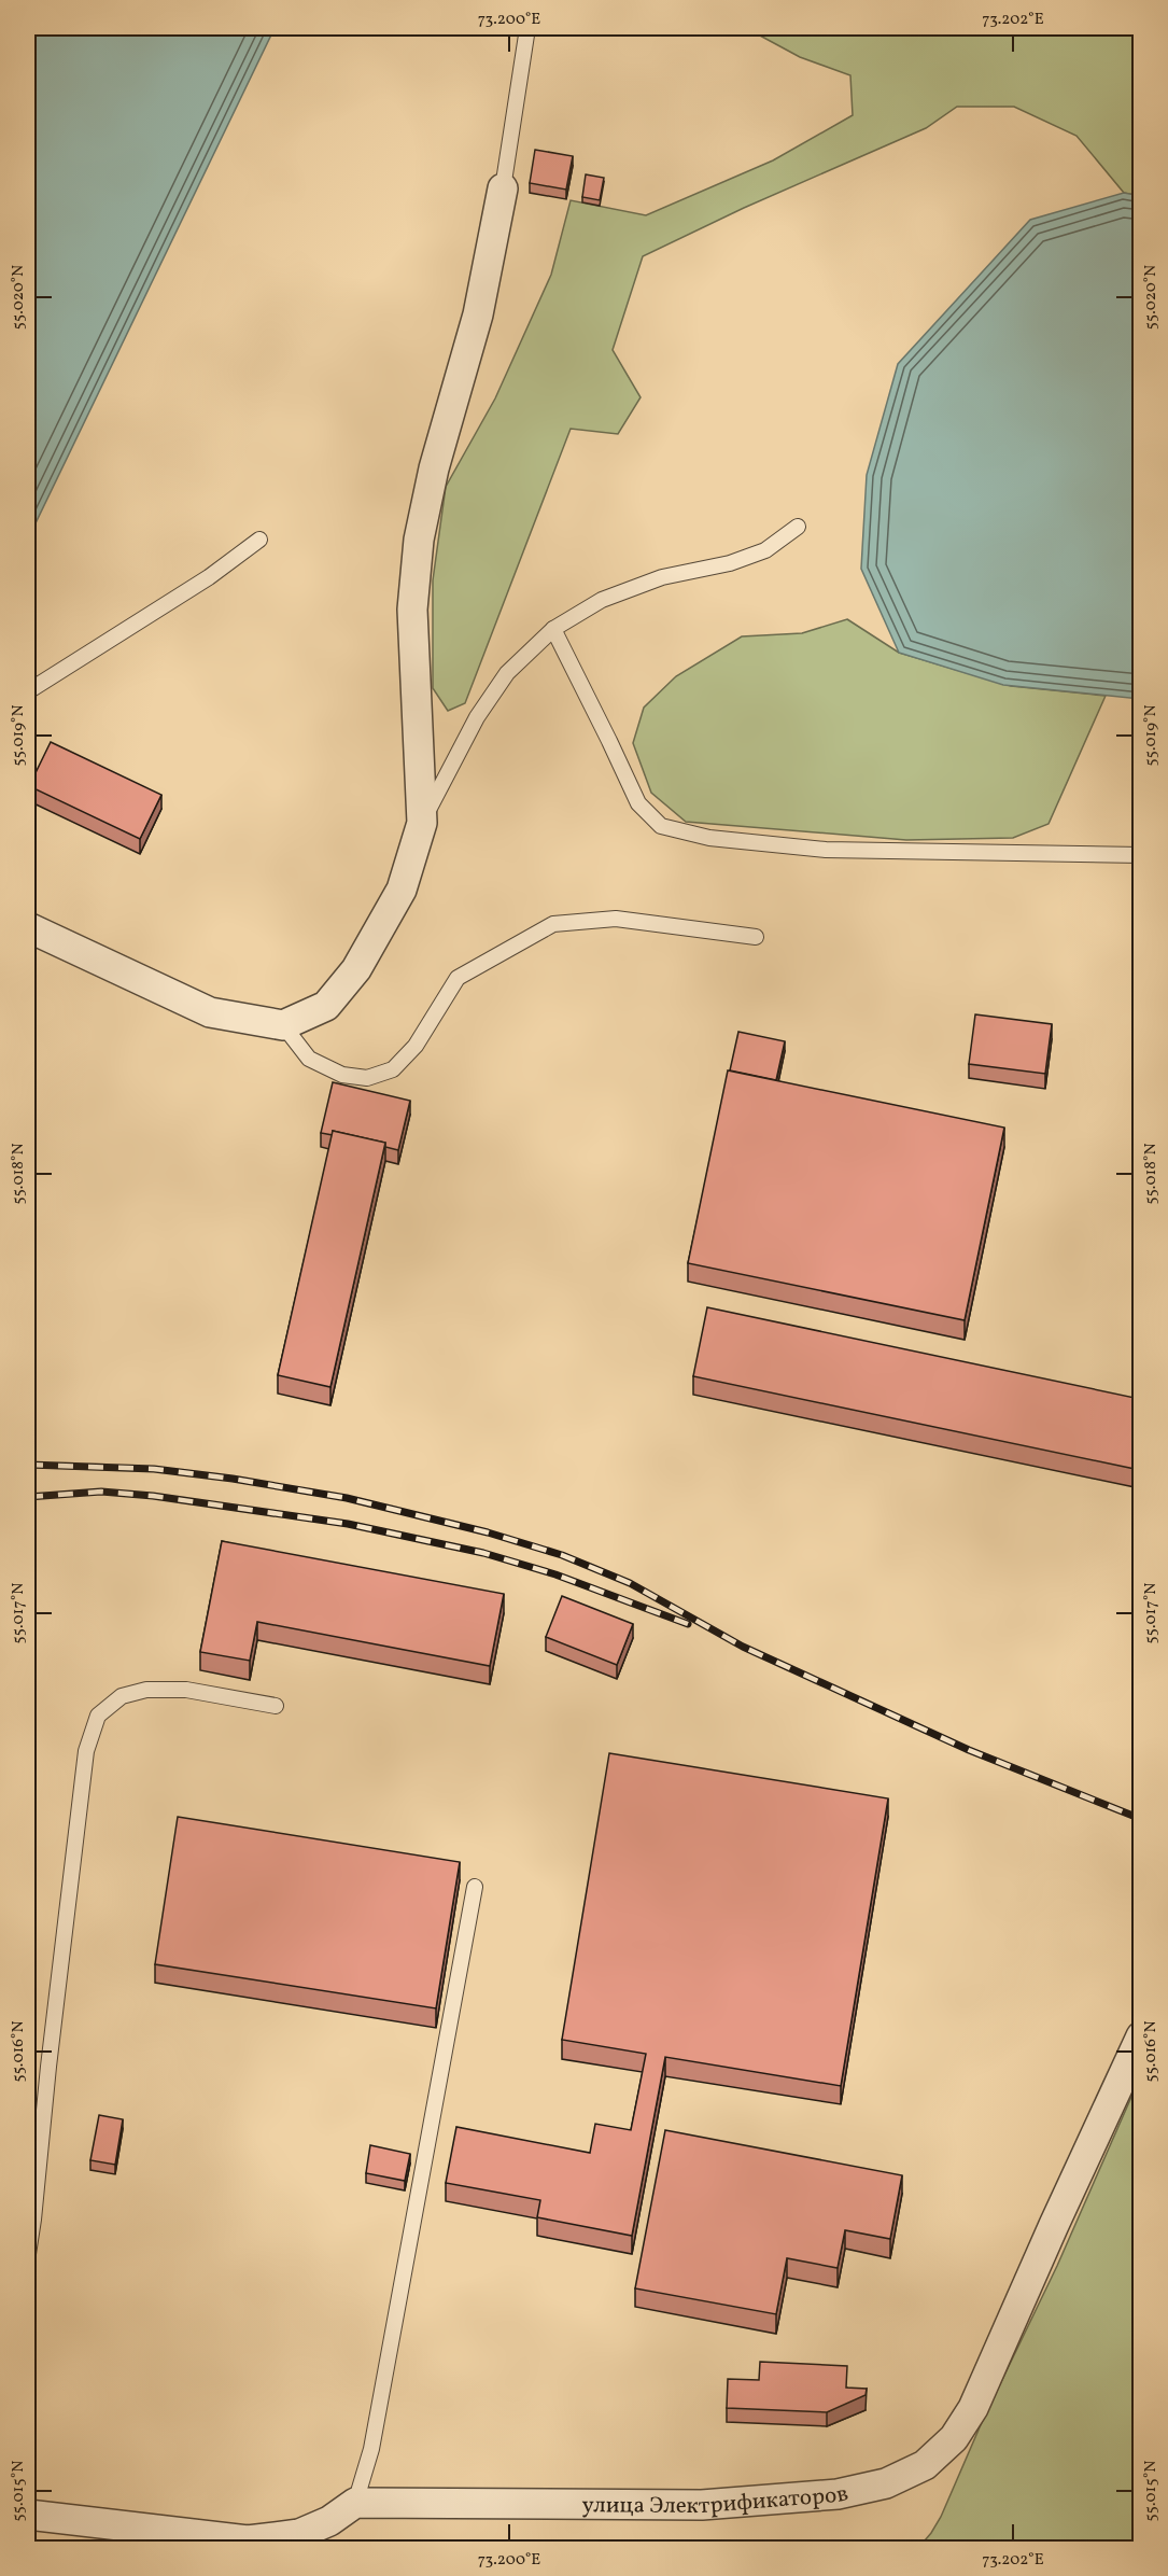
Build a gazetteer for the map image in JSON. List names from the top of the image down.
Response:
{
  "streets": {
    "street": ["улица Электрификаторов"]
  },
  "coordinates": [
    "73.200°E",
    "73.202°E",
    "55.020°N",
    "55.019°N",
    "55.018°N",
    "55.017°N",
    "55.016°N",
    "55.015°N"
  ]
}
